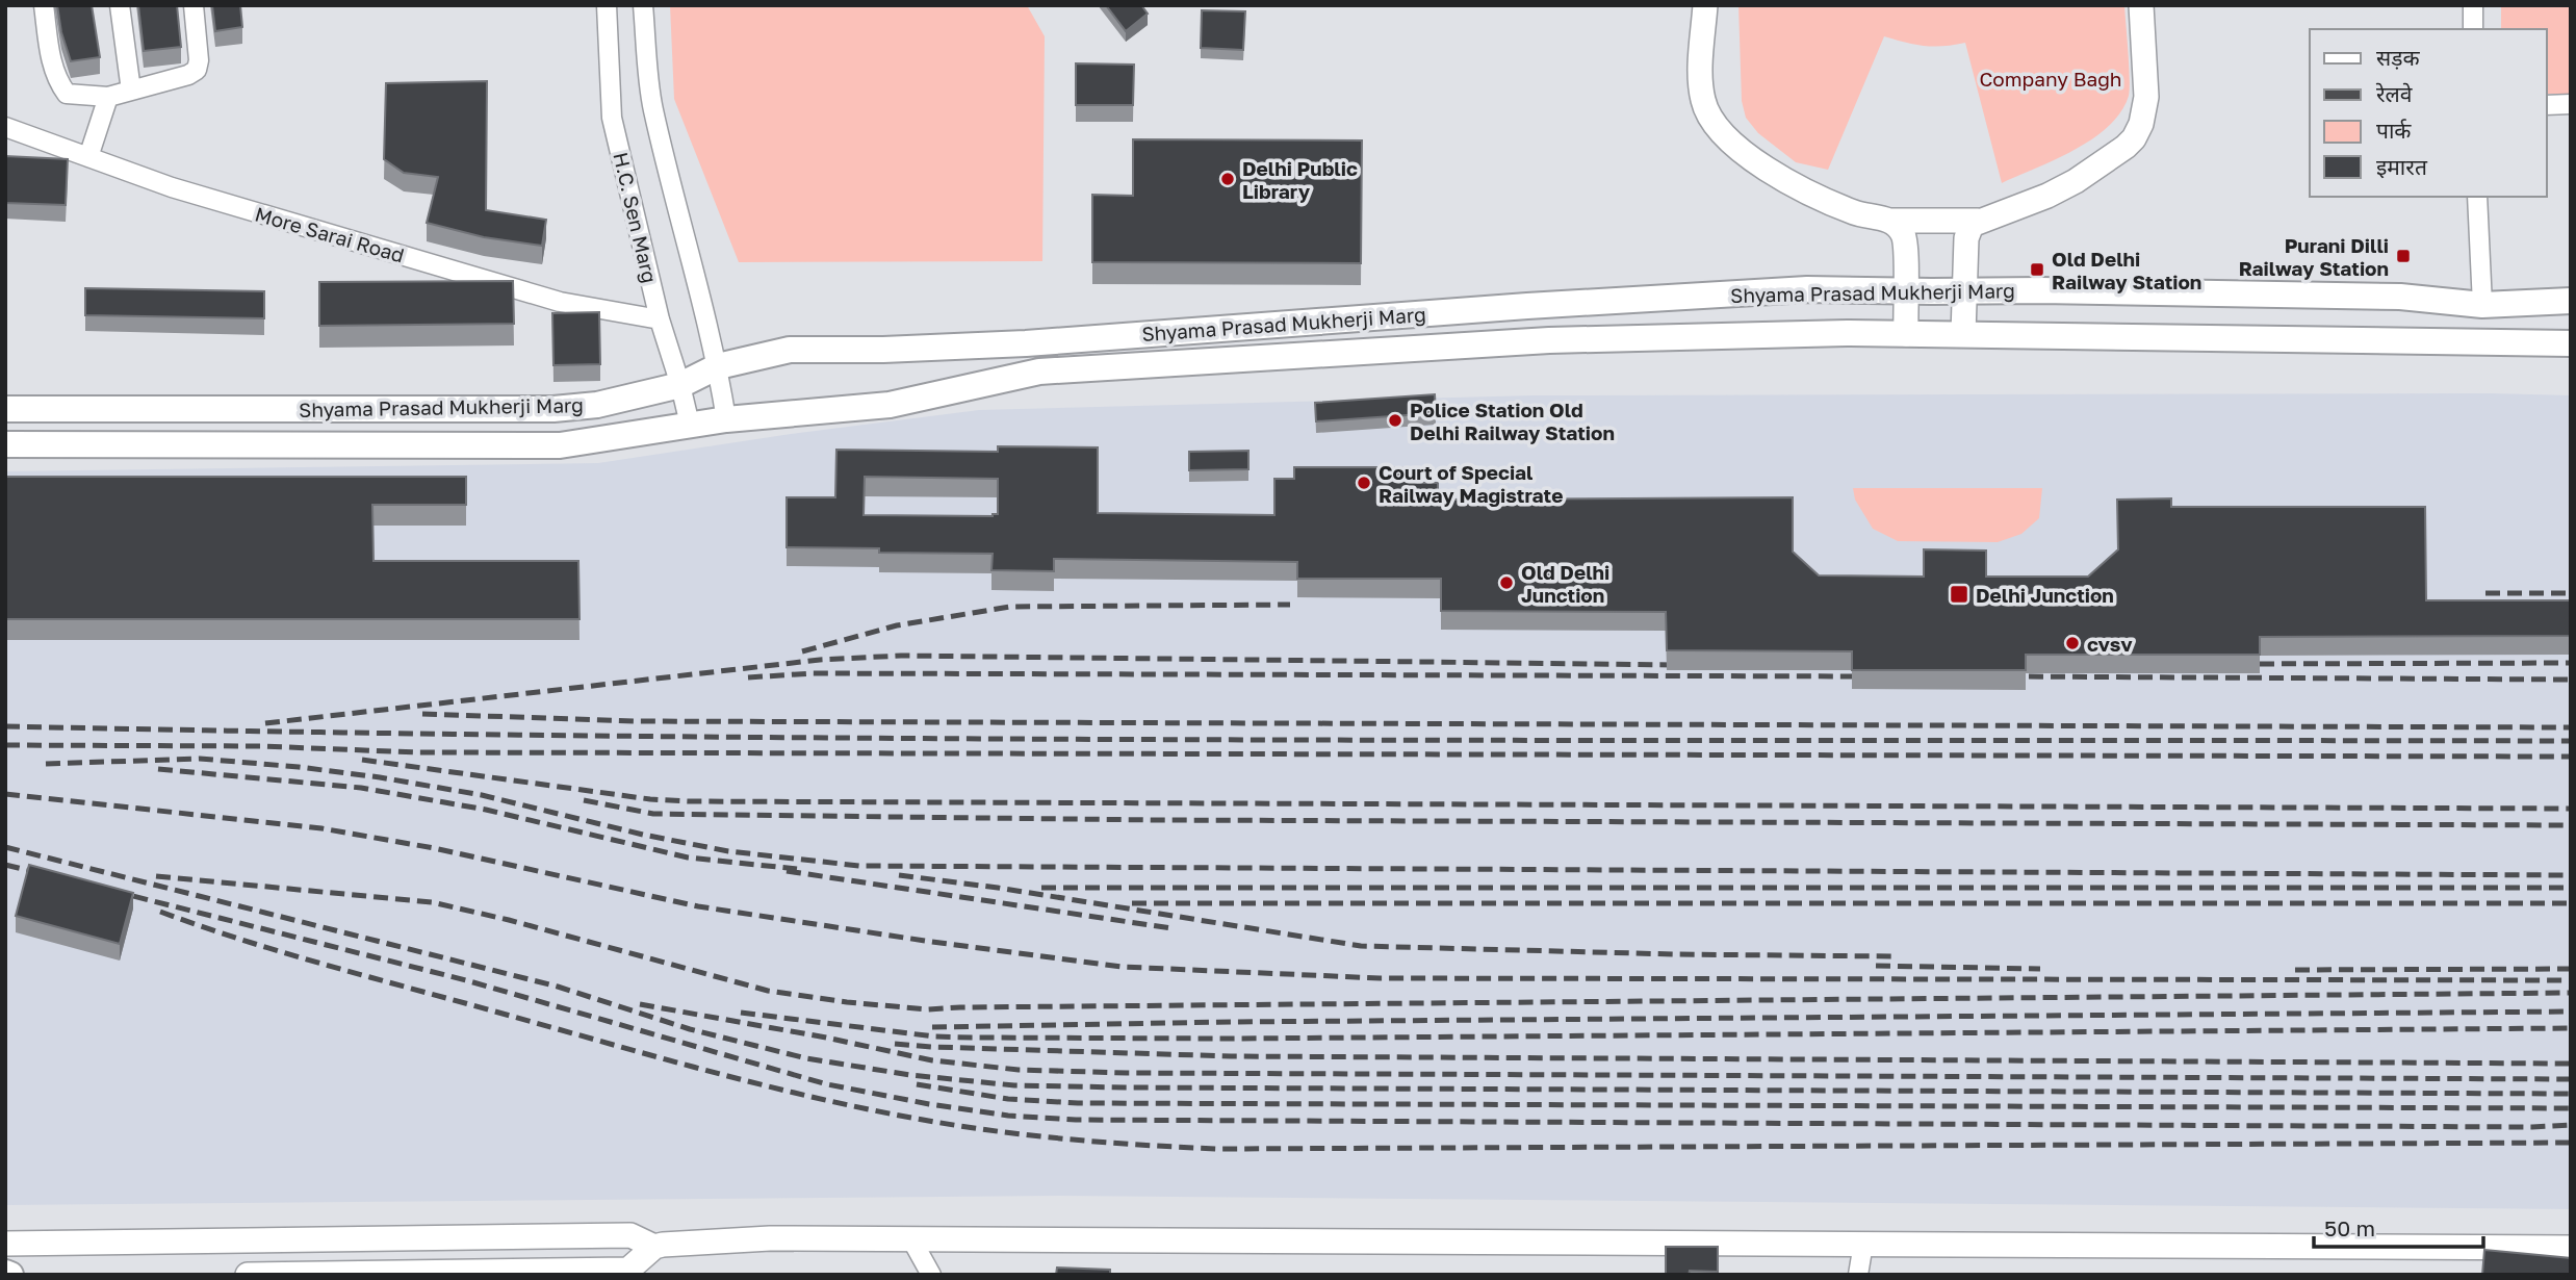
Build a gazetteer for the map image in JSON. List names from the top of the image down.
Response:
{
  "streets": {
    "main road": ["Shyama Prasad Mukherji Marg"],
    "street": ["H.C. Sen Marg", "More Sarai Road"]
  },
  "crossings": [
    ["H.C. Sen Marg", "More Sarai Road"],
    ["H.C. Sen Marg", "Shyama Prasad Mukherji Marg"]
  ],
  "parks": ["Company Bagh"],
  "places": {
    "other": [
      "Delhi Public Library",
      "Police Station Old Delhi Railway Station",
      "Court of Special Railway Magistrate",
      "Old Delhi Junction",
      "cvsv"
    ],
    "transit": ["Purani Dilli Railway Station", "Old Delhi Railway Station", "Delhi Junction"]
  },
  "legend": [
    "सड़क",
    "रेलवे",
    "पार्क",
    "इमारत"
  ],
  "scale_bar": "50 m"
}
